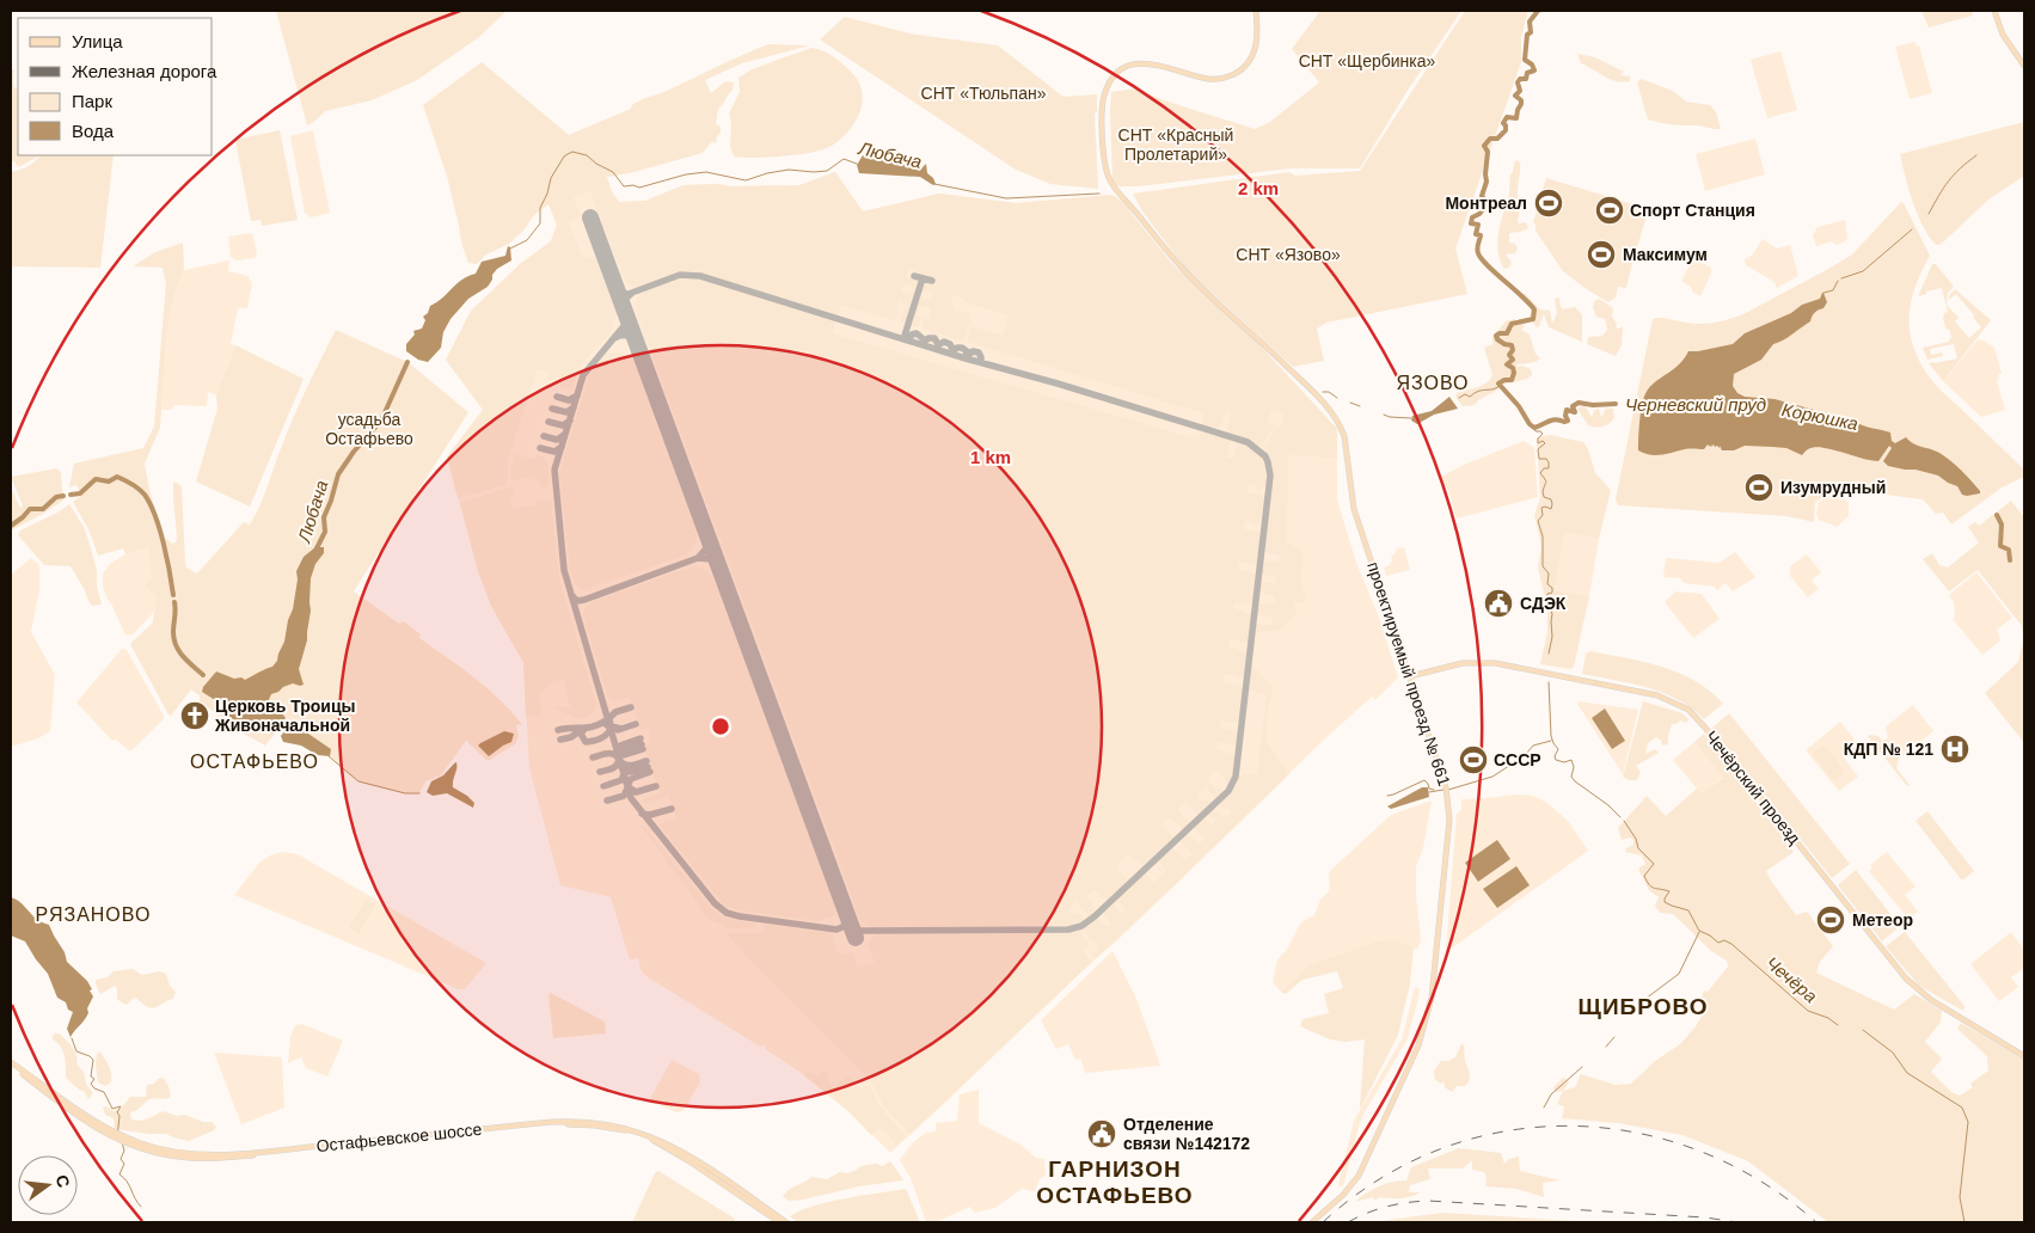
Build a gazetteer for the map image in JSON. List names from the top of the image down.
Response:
{
  "streets": {
    "main road": ["проектируемый проезд № 661", "Чечёрский проезд", "Остафьевское шоссе"]
  },
  "crossings": [
    ["проектируемый проезд № 661", "Чечёрский проезд"]
  ],
  "districts": [
    "ЯЗОВО",
    "ОСТАФЬЕВО",
    "РЯЗАНОВО",
    "ЩИБРОВО",
    "ГАРНИЗОН ОСТАФЬЕВО"
  ],
  "water": [
    "Любача",
    "Черневский пруд",
    "Корюшка",
    "Чечёра"
  ],
  "parks": [
    "СНТ «Щербинка»",
    "СНТ «Тюльпан»",
    "СНТ «Красный Пролетарий»",
    "СНТ «Язово»",
    "усадьба Остафьево"
  ],
  "places": {
    "sports": [
      "Монтреал",
      "Спорт Станция",
      "Максимум",
      "Изумрудный",
      "СССР",
      "Метеор"
    ],
    "public building": ["СДЭК", "Отделение связи №142172"],
    "church": ["Церковь Троицы Живоначальной"],
    "hospital": ["КДП № 121"]
  },
  "legend": [
    "Улица",
    "Железная дорога",
    "Парк",
    "Вода"
  ],
  "north": "right",
  "rings": ["2 km", "1 km"]
}
